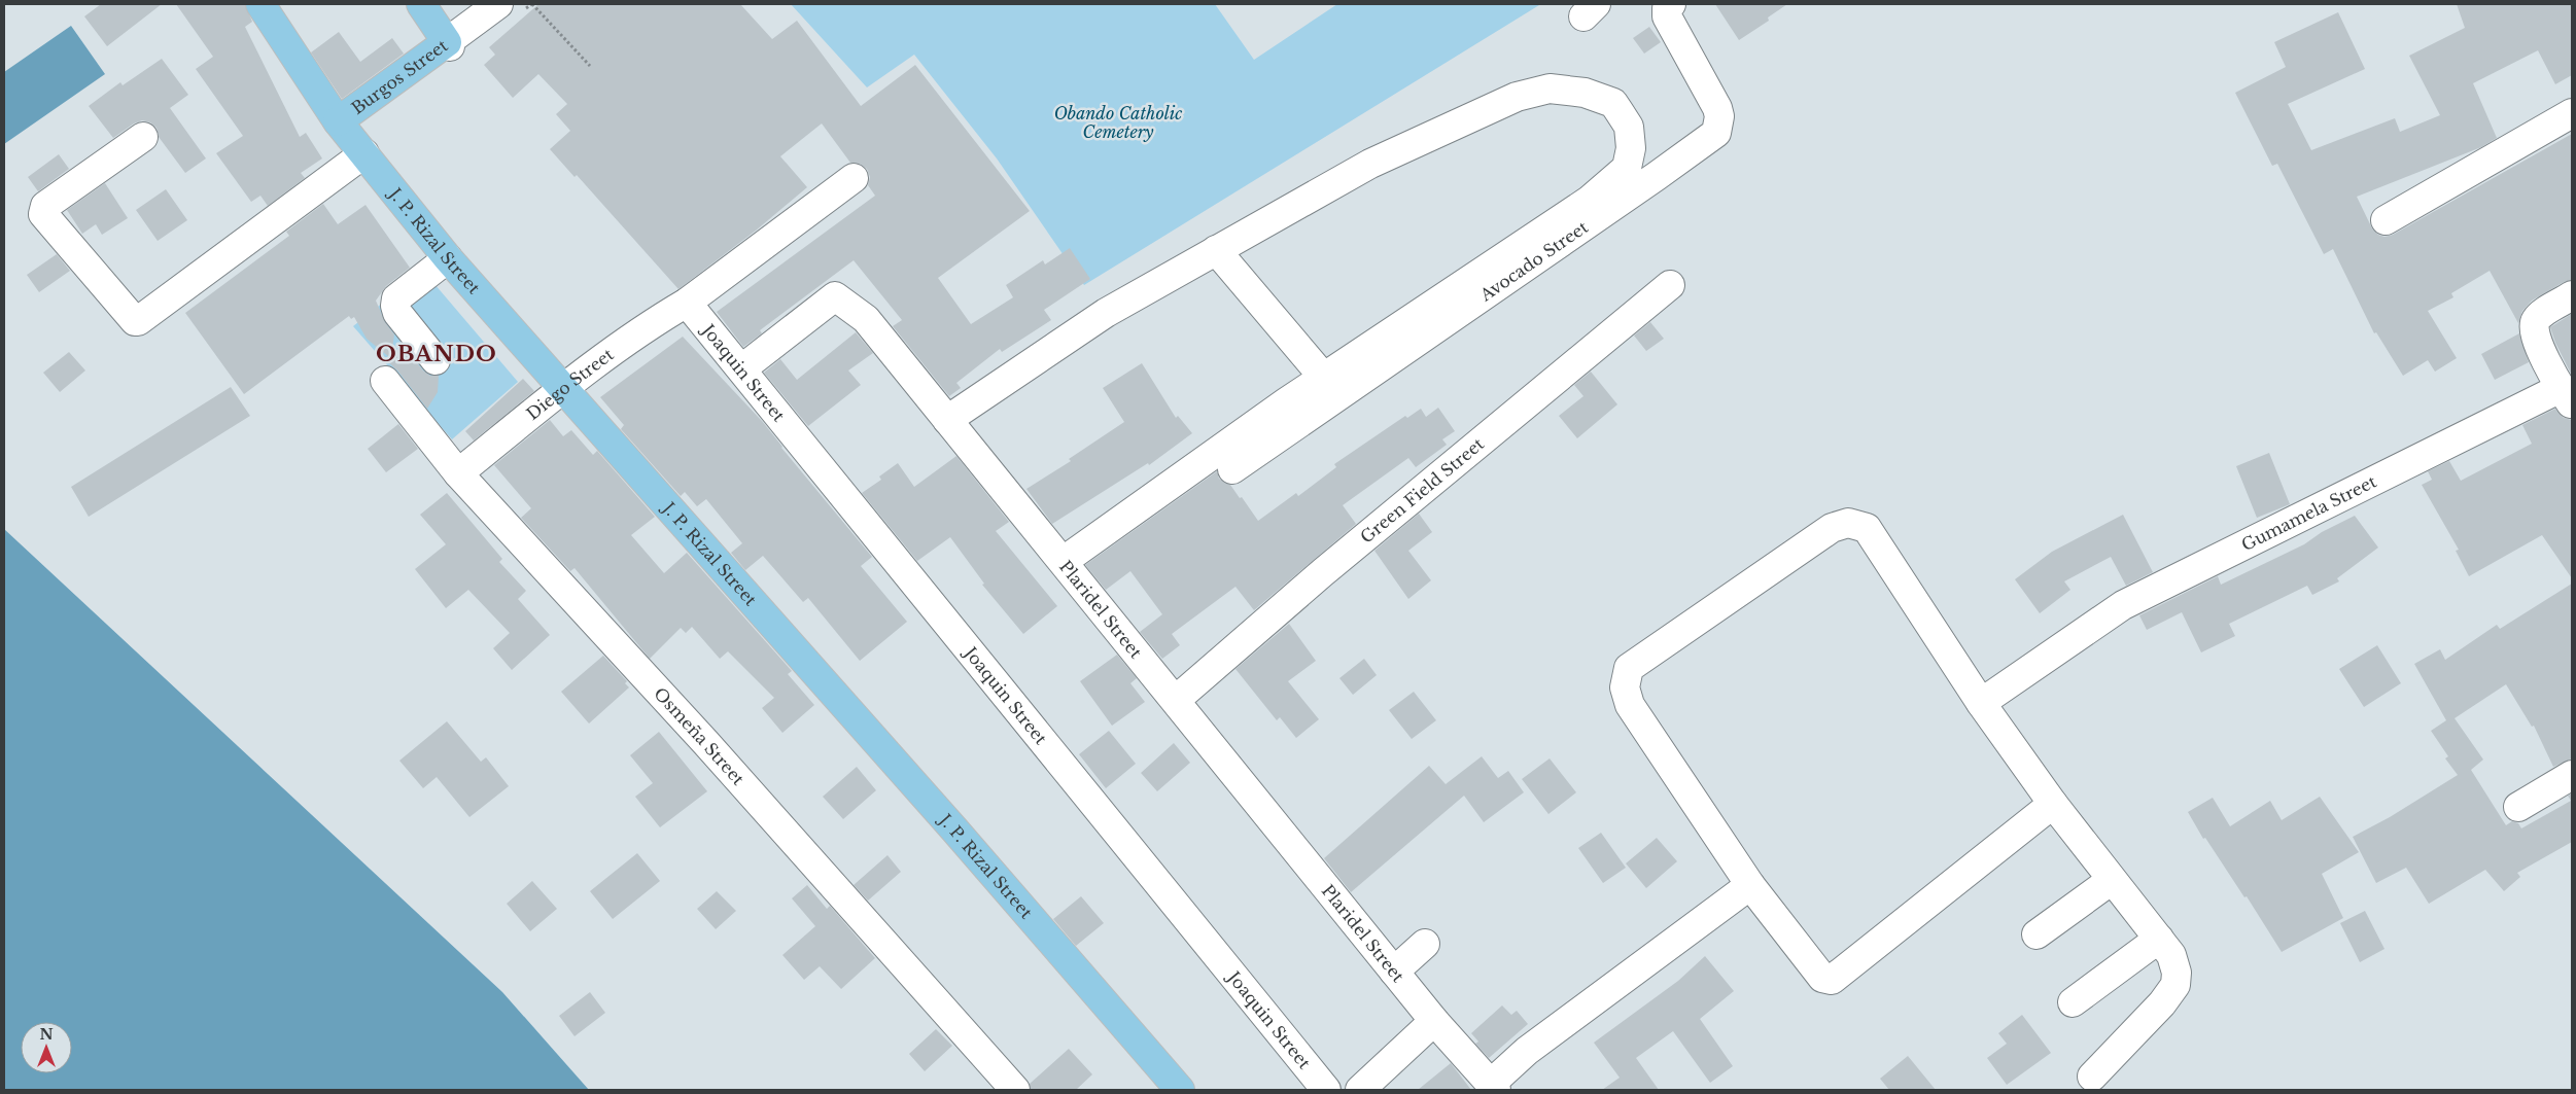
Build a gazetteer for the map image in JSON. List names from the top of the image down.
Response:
{
  "streets": {
    "main road": ["Burgos Street", "J. P. Rizal Street"],
    "street": [
      "Avocado Street",
      "Joaquin Street",
      "Diego Street",
      "Green Field Street",
      "Gumamela Street",
      "Plaridel Street",
      "Osmeña Street"
    ]
  },
  "crossings": [
    ["Burgos Street", "J. P. Rizal Street"],
    ["J. P. Rizal Street", "Diego Street"],
    ["Joaquin Street", "Diego Street"],
    ["Joaquin Street", "Plaridel Street"],
    ["Diego Street", "Osmeña Street"],
    ["Green Field Street", "Plaridel Street"]
  ],
  "districts": ["OBANDO"],
  "parks": ["Obando Catholic Cemetery"],
  "north": "top"
}
